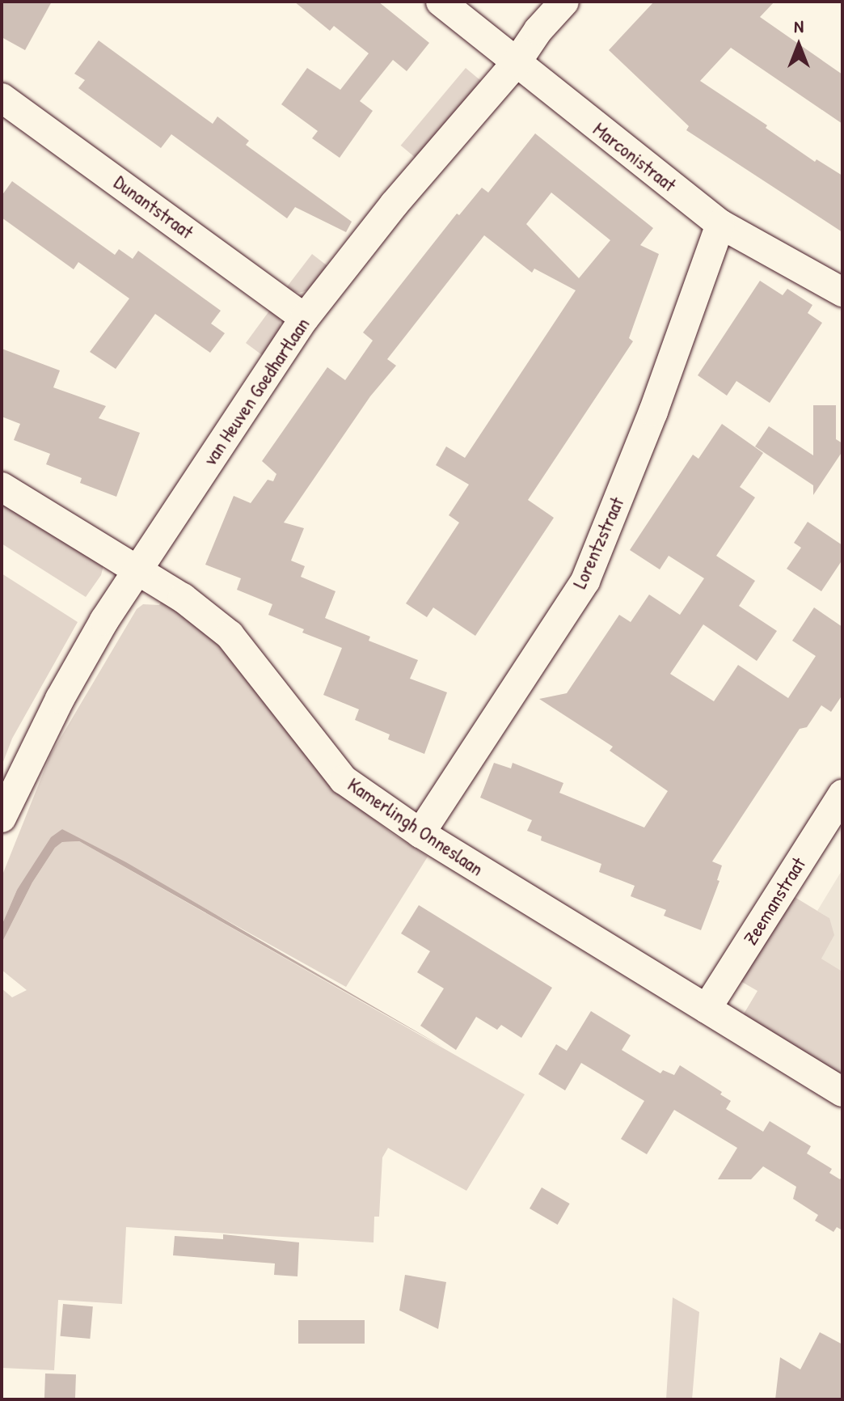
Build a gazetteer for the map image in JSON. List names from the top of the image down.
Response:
{
  "streets": {
    "street": [
      "Marconistraat",
      "Dunantstraat",
      "van Heuven Goedhartlaan",
      "Lorentzstraat",
      "Kamerlingh Onneslaan",
      "Zeemanstraat"
    ]
  },
  "crossings": [
    ["Marconistraat", "van Heuven Goedhartlaan"],
    ["Marconistraat", "Lorentzstraat"],
    ["Dunantstraat", "van Heuven Goedhartlaan"],
    ["van Heuven Goedhartlaan", "Kamerlingh Onneslaan"],
    ["Lorentzstraat", "Kamerlingh Onneslaan"],
    ["Kamerlingh Onneslaan", "Zeemanstraat"]
  ],
  "north": "top"
}
